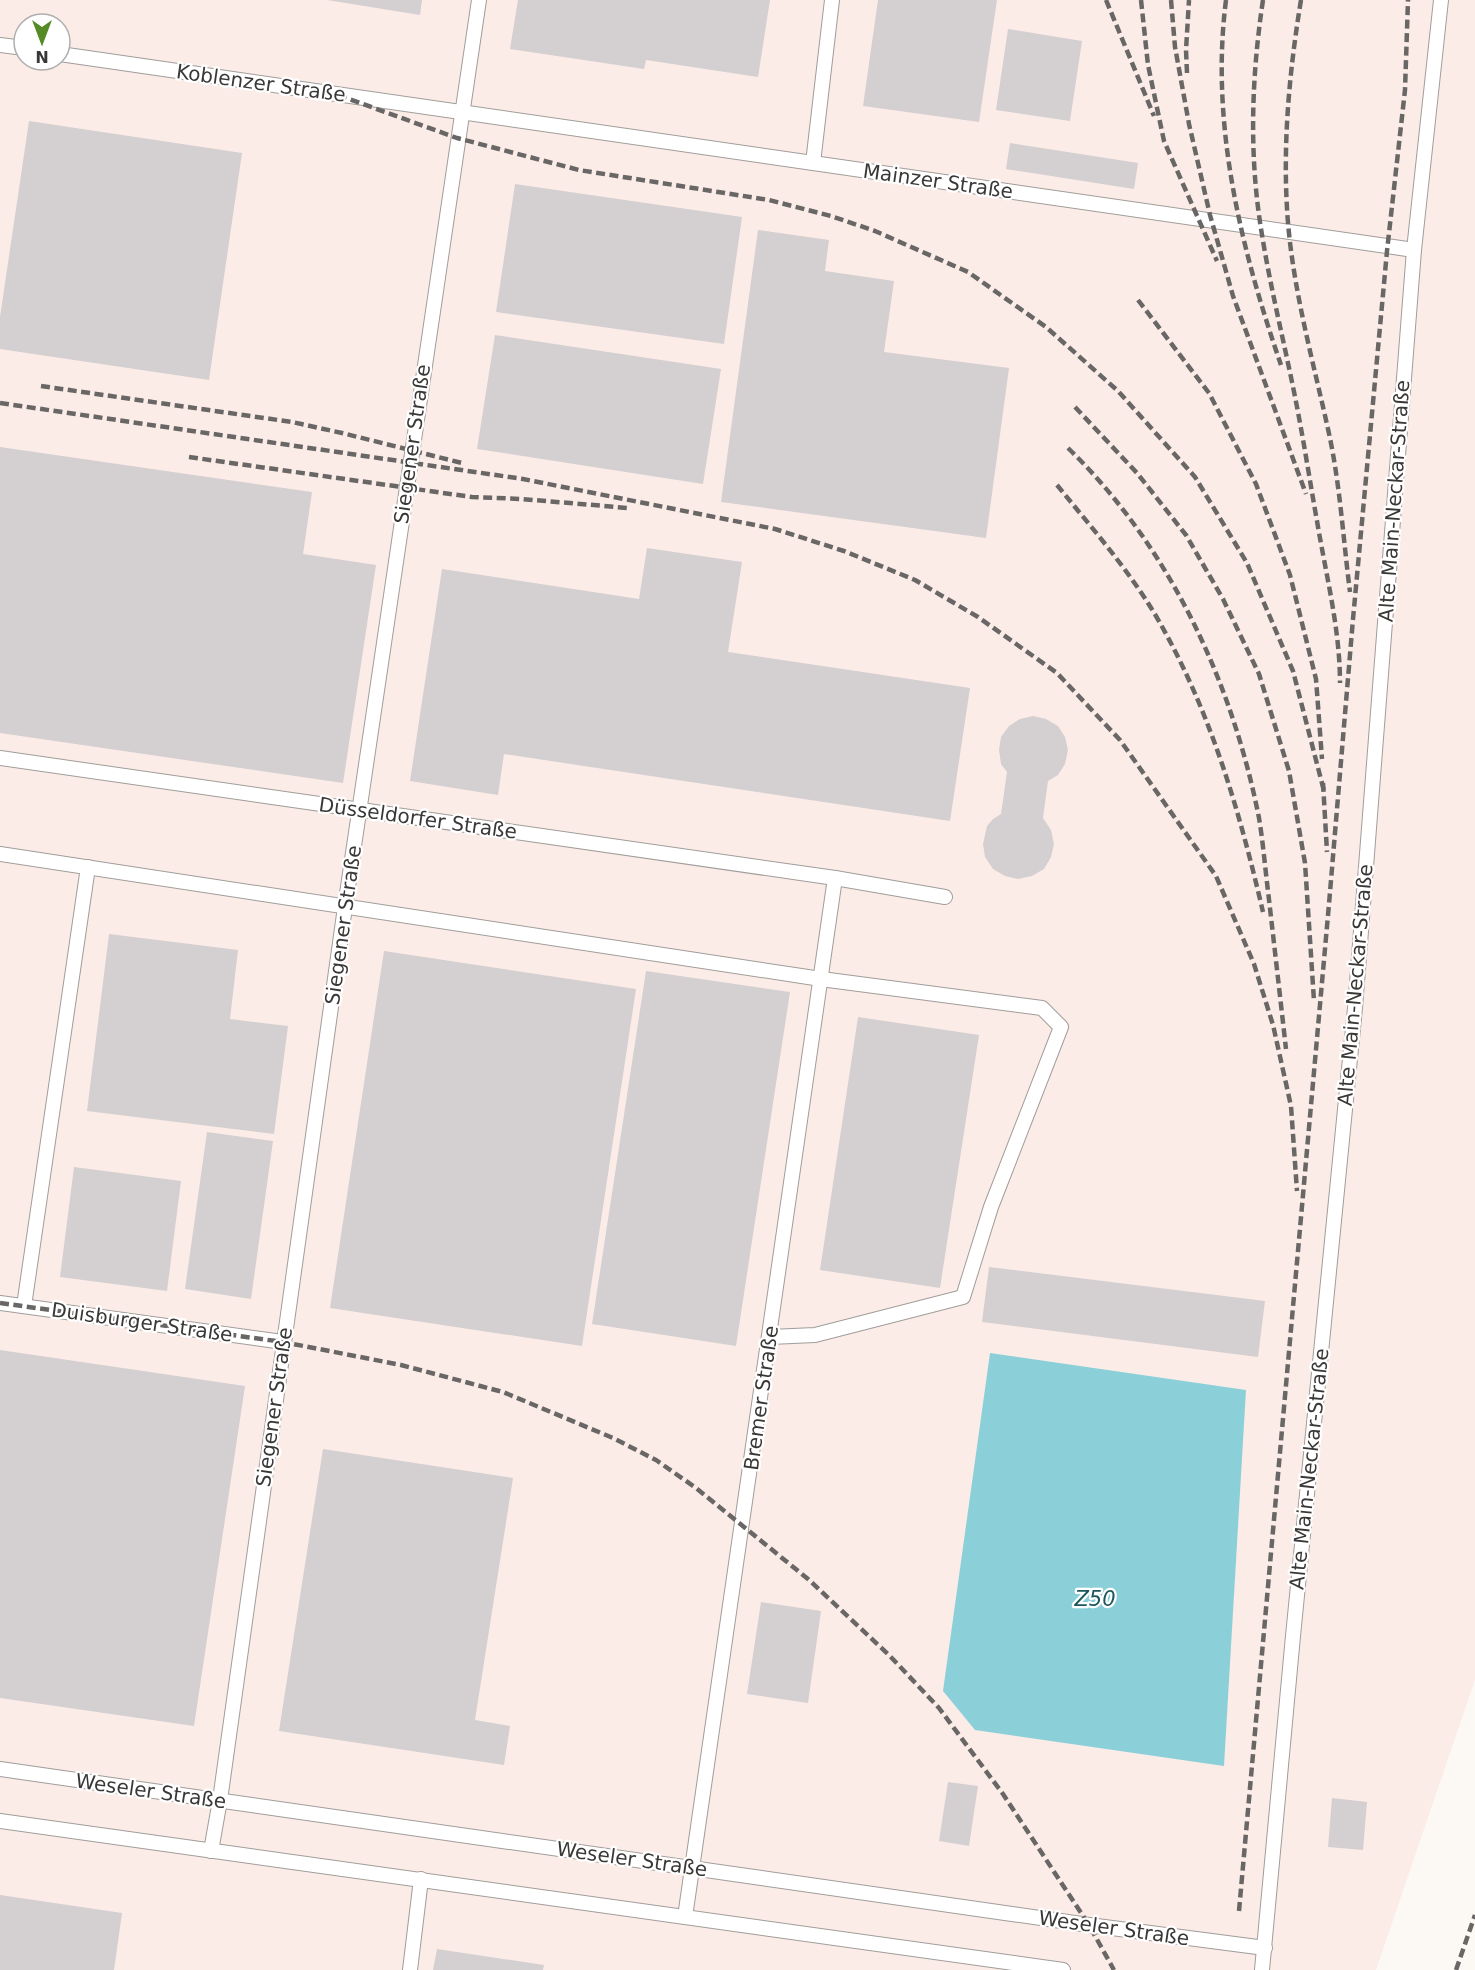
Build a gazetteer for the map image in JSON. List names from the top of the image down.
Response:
{
  "streets": {
    "lane": [
      "Koblenzer Straße",
      "Mainzer Straße",
      "Siegener Straße",
      "Alte Main-Neckar-Straße",
      "Düsseldorfer Straße",
      "Duisburger Straße",
      "Bremer Straße",
      "Weseler Straße"
    ]
  },
  "crossings": [
    ["Koblenzer Straße", "Mainzer Straße"],
    ["Koblenzer Straße", "Siegener Straße"],
    ["Mainzer Straße", "Siegener Straße"],
    ["Mainzer Straße", "Alte Main-Neckar-Straße"],
    ["Siegener Straße", "Düsseldorfer Straße"],
    ["Siegener Straße", "Duisburger Straße"],
    ["Siegener Straße", "Weseler Straße"],
    ["Alte Main-Neckar-Straße", "Weseler Straße"],
    ["Düsseldorfer Straße", "Bremer Straße"],
    ["Bremer Straße", "Weseler Straße"]
  ],
  "water": ["Z50"],
  "north": "bottom"
}
